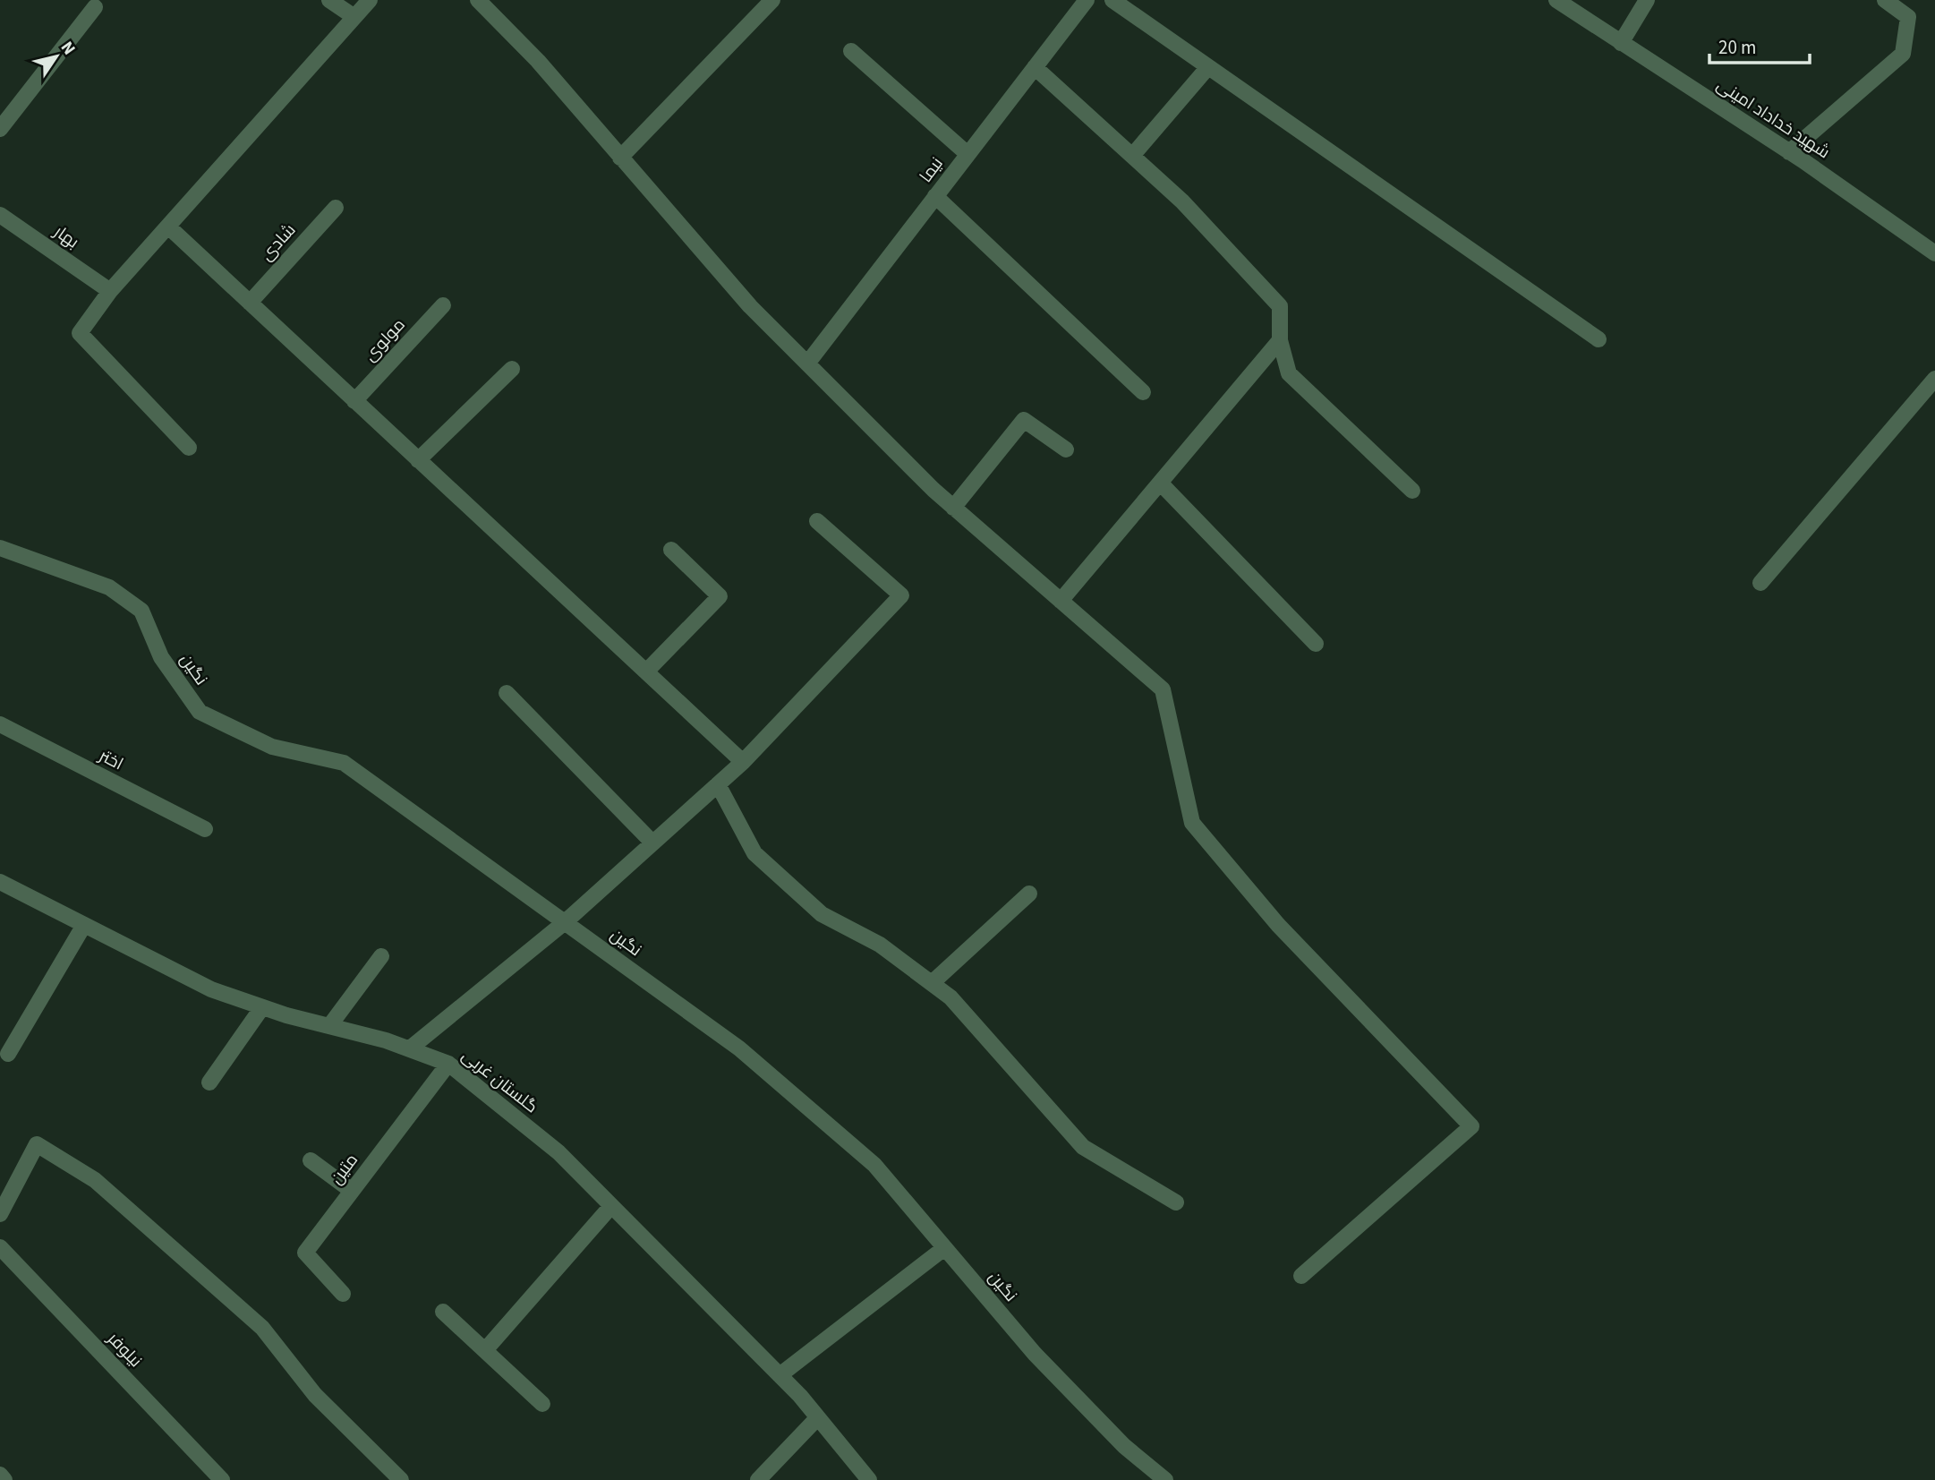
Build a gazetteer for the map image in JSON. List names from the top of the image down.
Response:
{
  "streets": {
    "street": [
      "شهید خداداد امینی",
      "نیما",
      "بهار",
      "شادی",
      "مولوی",
      "نگین",
      "اختر",
      "گلستان غربی",
      "متین",
      "نیلوفر"
    ]
  },
  "crossings": [
    ["گلستان غربی", "متین"]
  ],
  "scale_bar": "20 m",
  "north": "top right"
}
